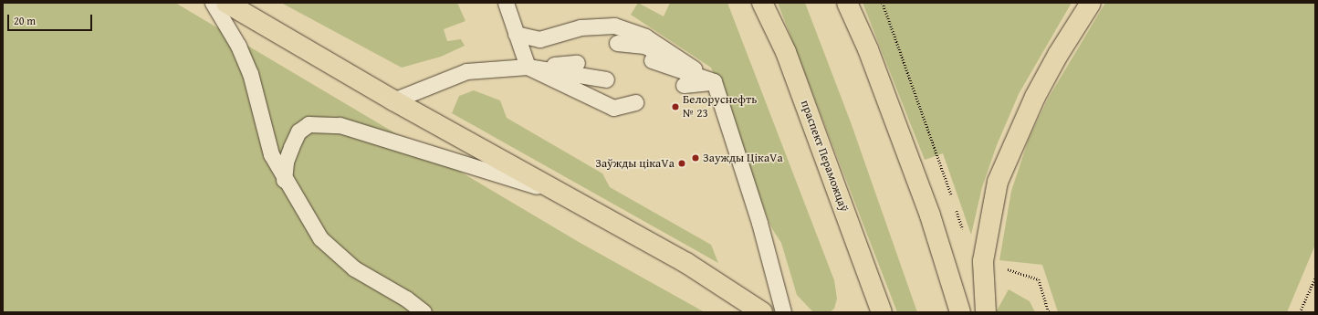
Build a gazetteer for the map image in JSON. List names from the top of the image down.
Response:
{
  "streets": {
    "main road": ["праспект Пераможцаў"]
  },
  "places": ["Белоруснефть № 23", "Заужды ЦікаVа", "Заўжды цікаVа"],
  "scale_bar": "20 m"
}
